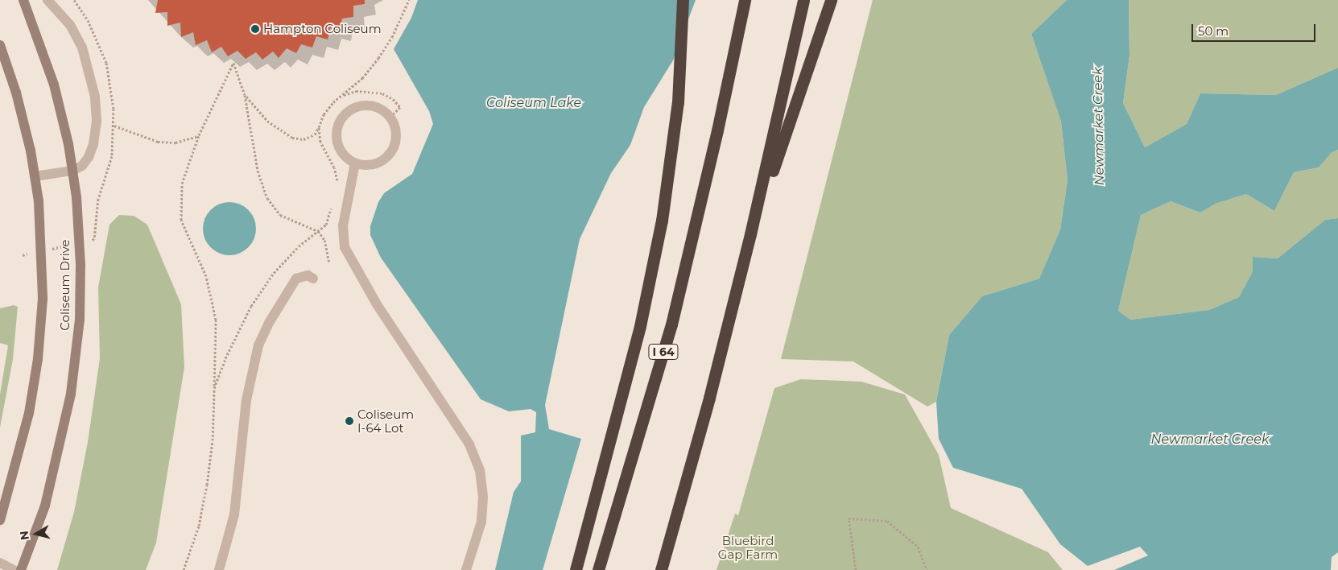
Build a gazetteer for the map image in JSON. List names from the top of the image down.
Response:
{
  "streets": {
    "highway": ["I 64"],
    "street": ["Coliseum Drive"]
  },
  "water": ["Coliseum Lake", "Newmarket Creek"],
  "parks": ["Bluebird Gap Farm"],
  "places": ["Hampton Coliseum", "Coliseum I-64 Lot"],
  "scale_bar": "50 m",
  "north": "left"
}
